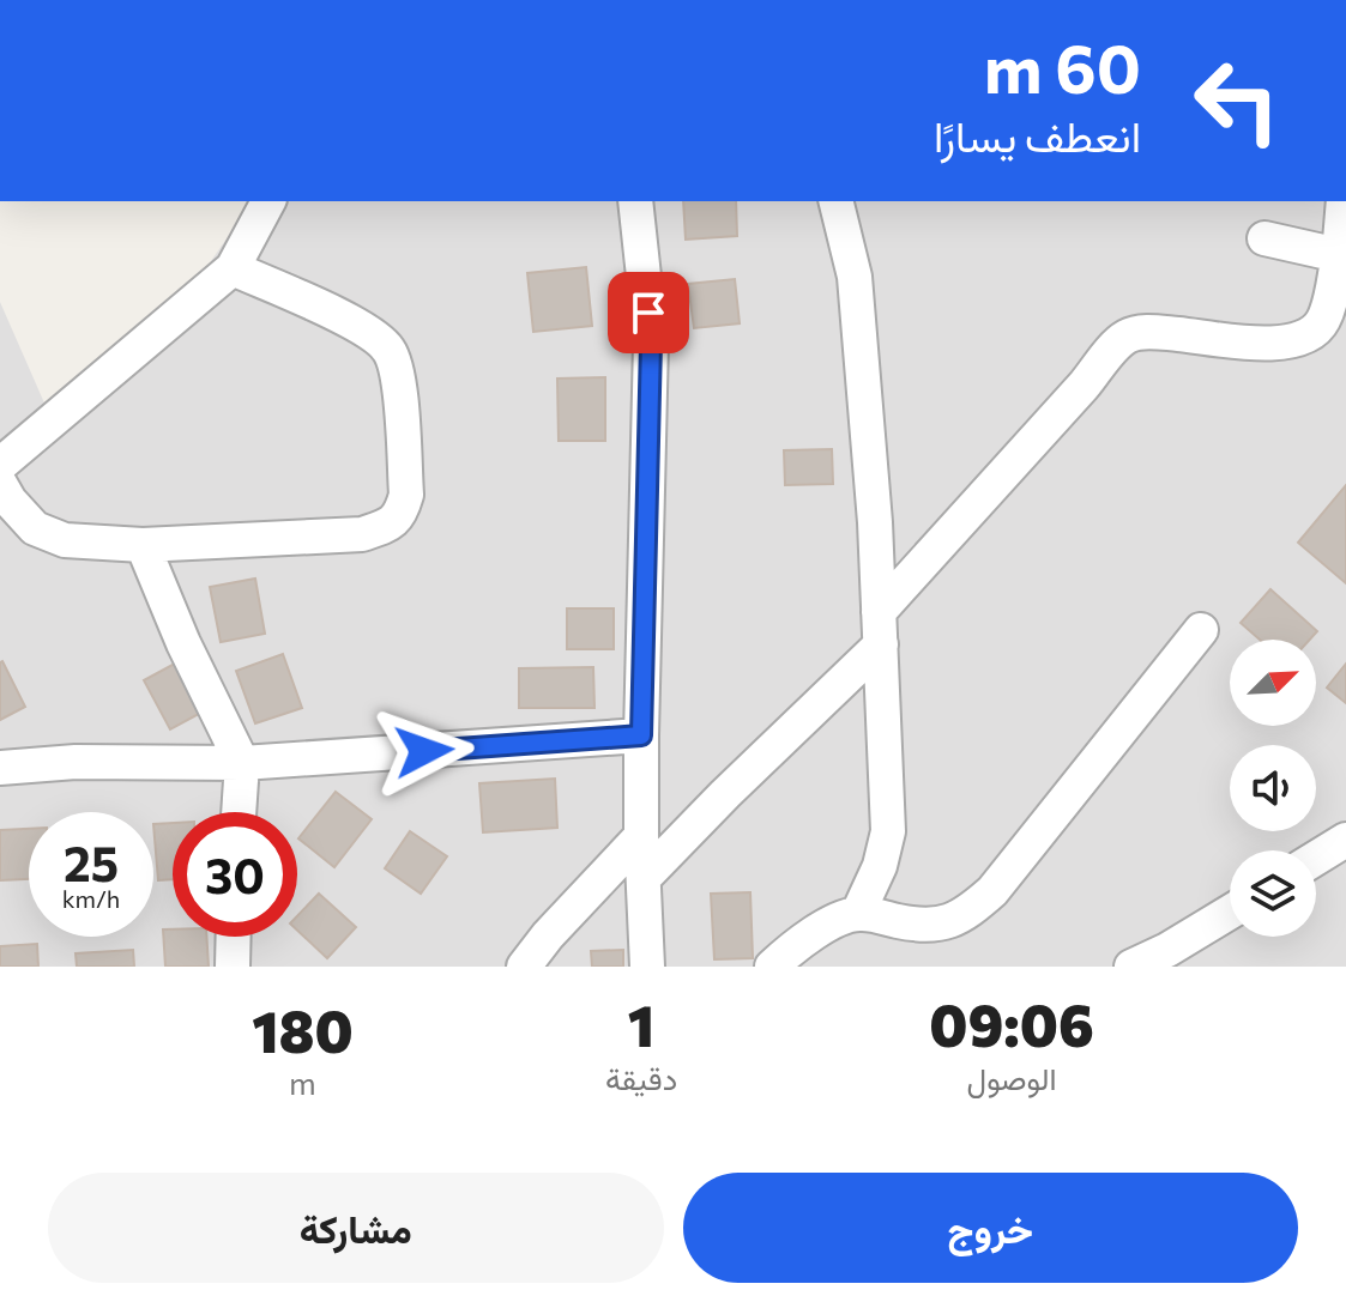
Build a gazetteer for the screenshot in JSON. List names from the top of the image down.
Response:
{
  "north": "top right",
  "page": {
    "turn": ["60 m", "انعطف يسارًا"],
    "speed": "25 km/h",
    "limit": "30",
    "eta": [
      "09:06",
      "الوصول",
      "1",
      "دقيقة",
      "180",
      "m"
    ],
    "buttons": ["خروج", "مشاركة"]
  }
}
